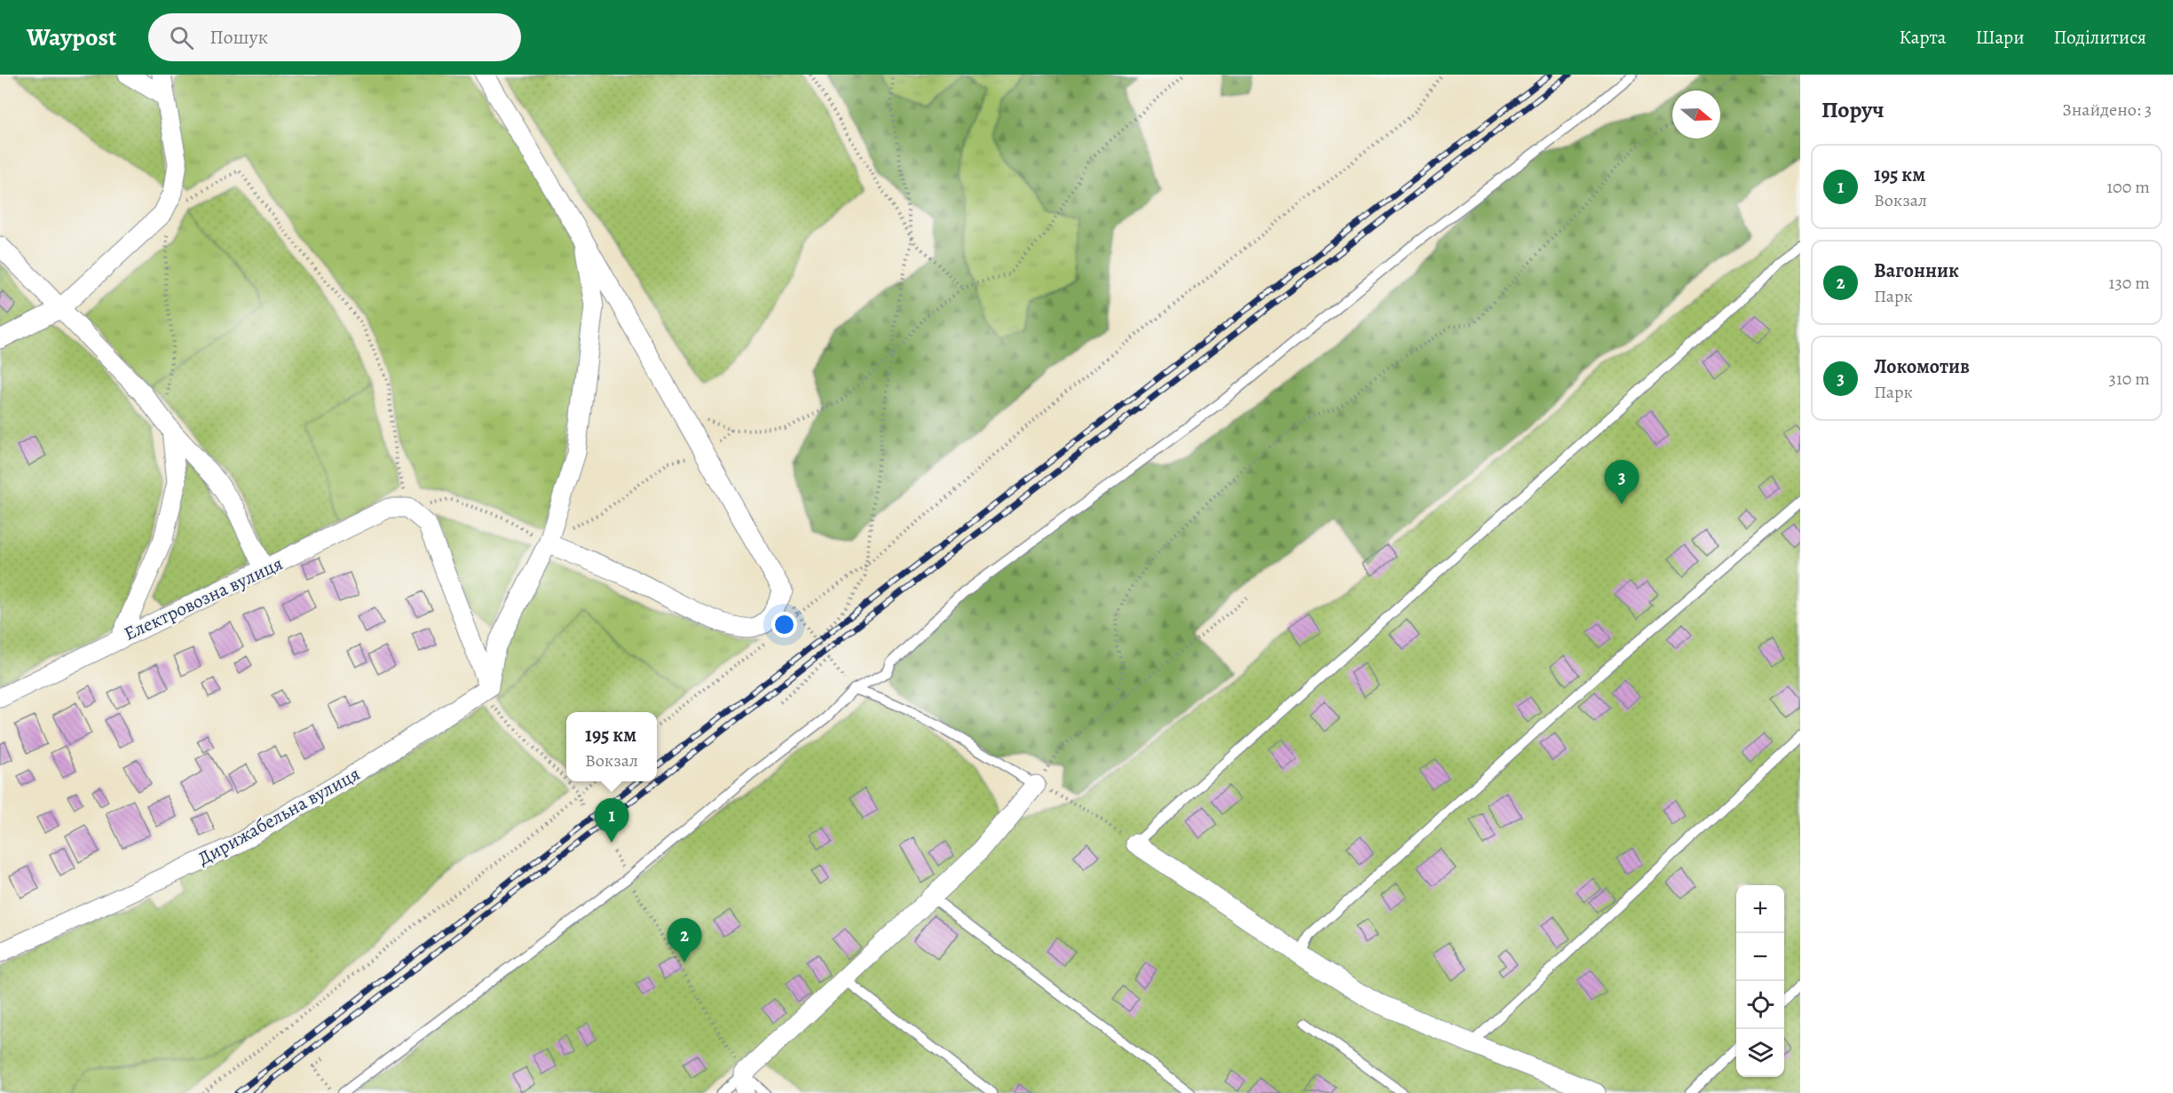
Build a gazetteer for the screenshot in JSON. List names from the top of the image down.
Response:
{
  "streets": {
    "street": ["Електровозна вулиця", "Дирижабельна вулиця"]
  },
  "north": "right",
  "page": {
    "header": "Waypost",
    "search": "Пошук",
    "nav": ["Карта", "Шари", "Поділитися"],
    "heading": ["Поруч", "Знайдено: 3"],
    "list": [
      {
        "mark": "1",
        "name": "195 км",
        "note": "Вокзал",
        "value": "100 m"
      },
      {
        "mark": "2",
        "name": "Вагонник",
        "note": "Парк",
        "value": "130 m"
      },
      {
        "mark": "3",
        "name": "Локомотив",
        "note": "Парк",
        "value": "310 m"
      }
    ],
    "pins": ["3", "1", "2"],
    "popup": ["195 км", "Вокзал"],
    "map_buttons": ["+", "−"]
  }
}
